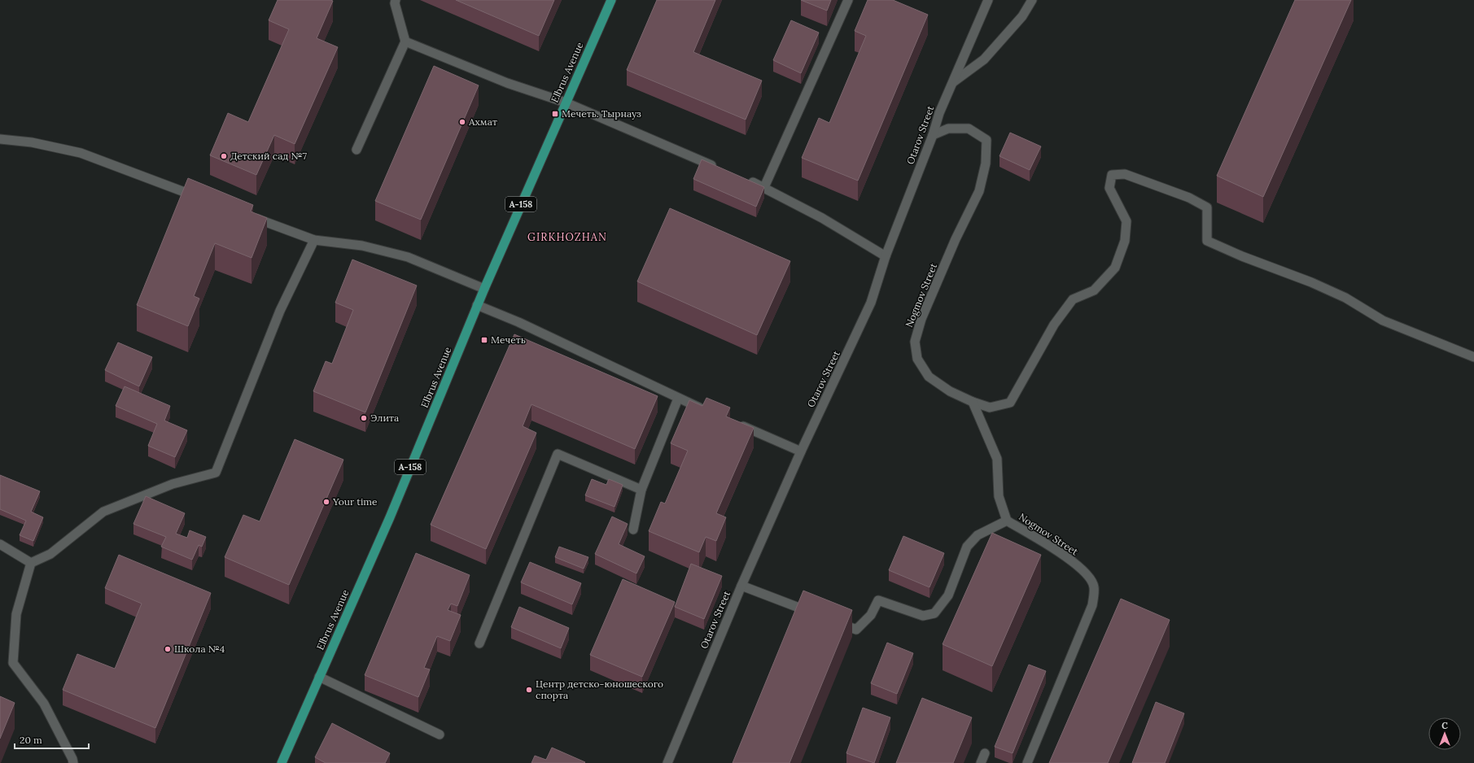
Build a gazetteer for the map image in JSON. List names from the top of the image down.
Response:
{
  "streets": {
    "main road": ["Elbrus Avenue", "А-158"],
    "street": ["Otarov Street", "Nogmov Street"]
  },
  "crossings": [
    ["Otarov Street", "Nogmov Street"]
  ],
  "districts": ["GIRKHOZHAN"],
  "places": {
    "transit": ["Мечеть. Тырнауз", "Мечеть"],
    "other": [
      "Ахмат",
      "Детский сад №7",
      "Элита",
      "Your time",
      "Школа №4",
      "Центр детско-юношеского спорта"
    ]
  },
  "scale_bar": "20 m",
  "north": "top"
}
